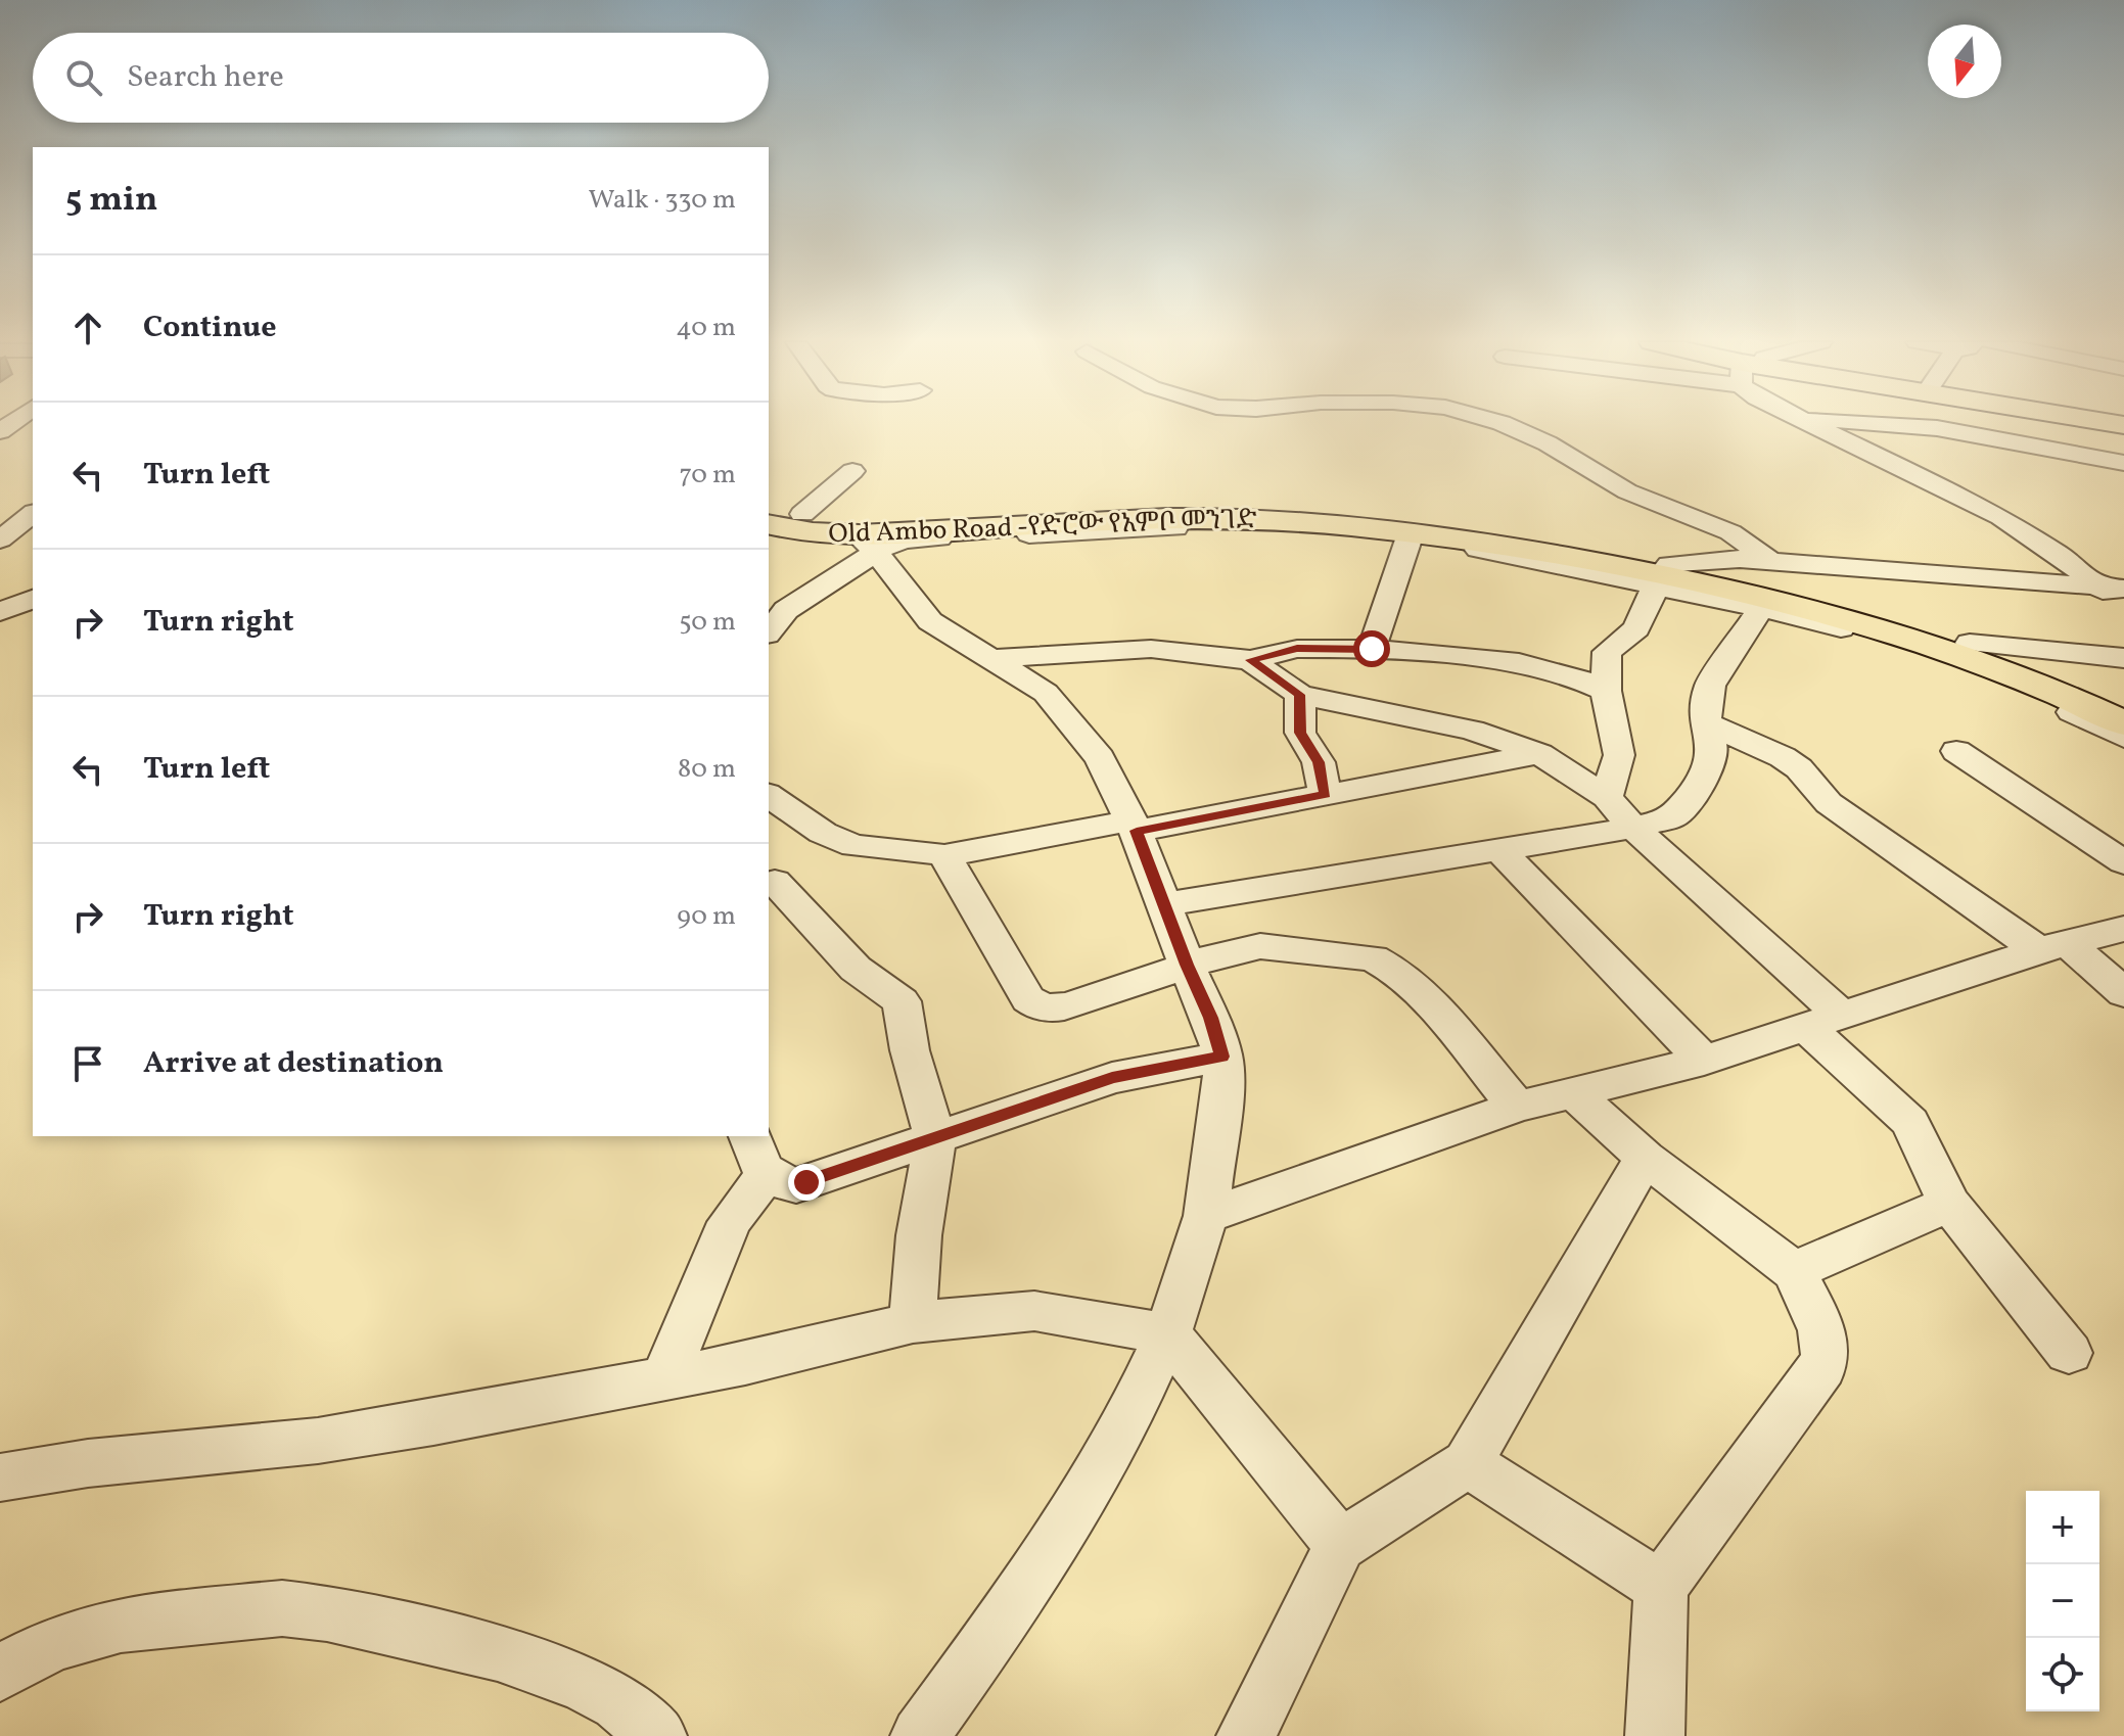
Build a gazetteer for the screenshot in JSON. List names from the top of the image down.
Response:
{
  "streets": {
    "main road": ["Old Ambo Road -የድሮው የአምቦ መንገድ"]
  },
  "north": "bottom",
  "page": {
    "search": "Search here",
    "heading": ["5 min", "Walk · 330 m"],
    "list": [
      ["Continue", "40 m"],
      ["Turn left", "70 m"],
      ["Turn right", "50 m"],
      ["Turn left", "80 m"],
      ["Turn right", "90 m"],
      "Arrive at destination"
    ],
    "map_buttons": ["+", "−"]
  }
}
